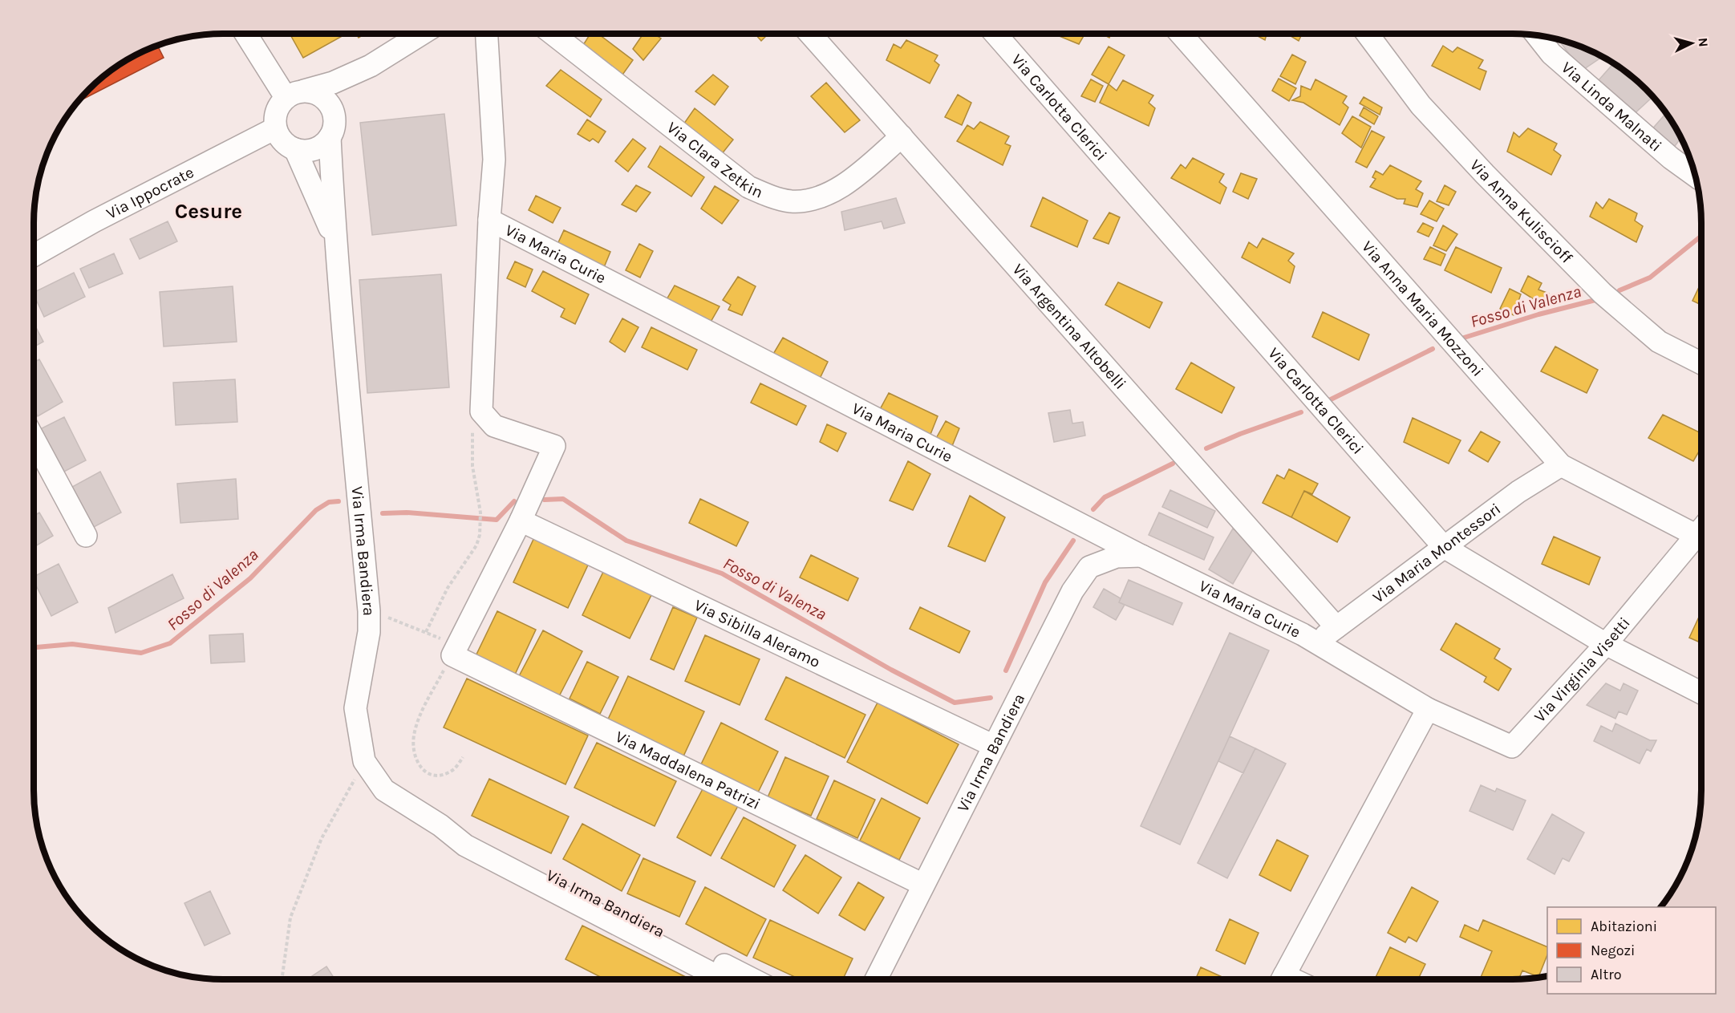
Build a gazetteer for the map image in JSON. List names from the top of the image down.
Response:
{
  "streets": {
    "street": [
      "Via Linda Malnati",
      "Via Carlotta Clerici",
      "Via Clara Zetkin",
      "Via Ippocrate",
      "Via Anna Kuliscioff",
      "Via Maria Curie",
      "Via Anna Maria Mozzoni",
      "Via Argentina Altobelli",
      "Via Irma Bandiera",
      "Via Maria Montessori",
      "Via Sibilla Aleramo",
      "Via Virginia Visetti",
      "Via Maddalena Patrizi"
    ]
  },
  "crossings": [
    ["Via Carlotta Clerici", "Via Maria Montessori"],
    ["Via Carlotta Clerici", "Via Virginia Visetti"],
    ["Via Clara Zetkin", "Via Argentina Altobelli"],
    ["Via Ippocrate", "Via Irma Bandiera"],
    ["Via Maria Curie", "Via Irma Bandiera"],
    ["Via Maria Curie", "Via Maria Montessori"],
    ["Via Maria Curie", "Via Sibilla Aleramo"],
    ["Via Maria Curie", "Via Virginia Visetti"],
    ["Via Anna Maria Mozzoni", "Via Maria Montessori"],
    ["Via Argentina Altobelli", "Via Maria Montessori"],
    ["Via Irma Bandiera", "Via Sibilla Aleramo"],
    ["Via Irma Bandiera", "Via Maddalena Patrizi"],
    ["Via Maria Montessori", "Via Virginia Visetti"]
  ],
  "districts": ["Cesure"],
  "water": ["Fosso di Valenza"],
  "legend": ["Abitazioni", "Negozi", "Altro"],
  "north": "right"
}
